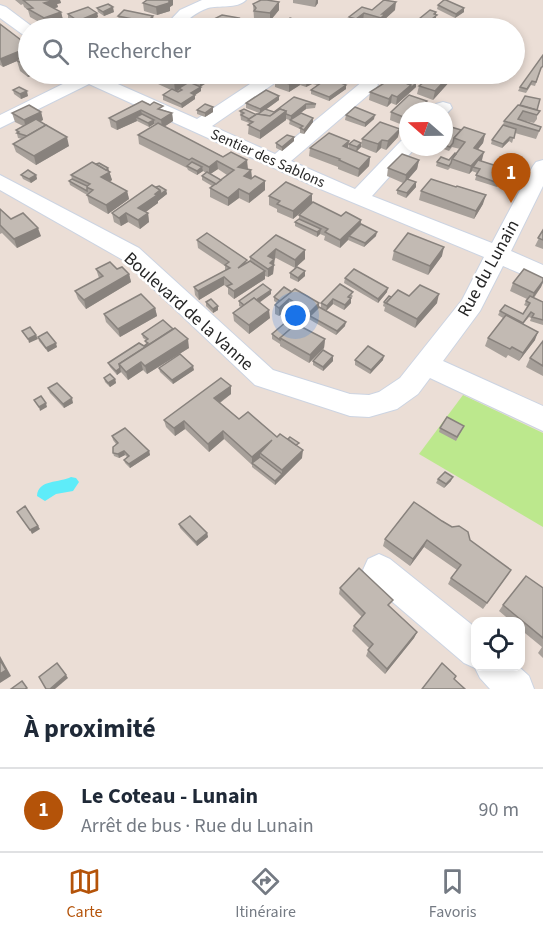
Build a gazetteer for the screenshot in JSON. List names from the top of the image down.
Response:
{
  "streets": {
    "street": ["Sentier des Sablons", "Rue du Lunain", "Boulevard de la Vanne"]
  },
  "crossings": [
    ["Sentier des Sablons", "Rue du Lunain"],
    ["Rue du Lunain", "Boulevard de la Vanne"]
  ],
  "north": "left",
  "page": {
    "search": "Rechercher",
    "pins": "1",
    "heading": "À proximité",
    "list": [
      {
        "mark": "1",
        "name": "Le Coteau - Lunain",
        "note": "Arrêt de bus · Rue du Lunain",
        "value": "90 m"
      }
    ],
    "nav": ["Carte", "Itinéraire", "Favoris"]
  }
}
